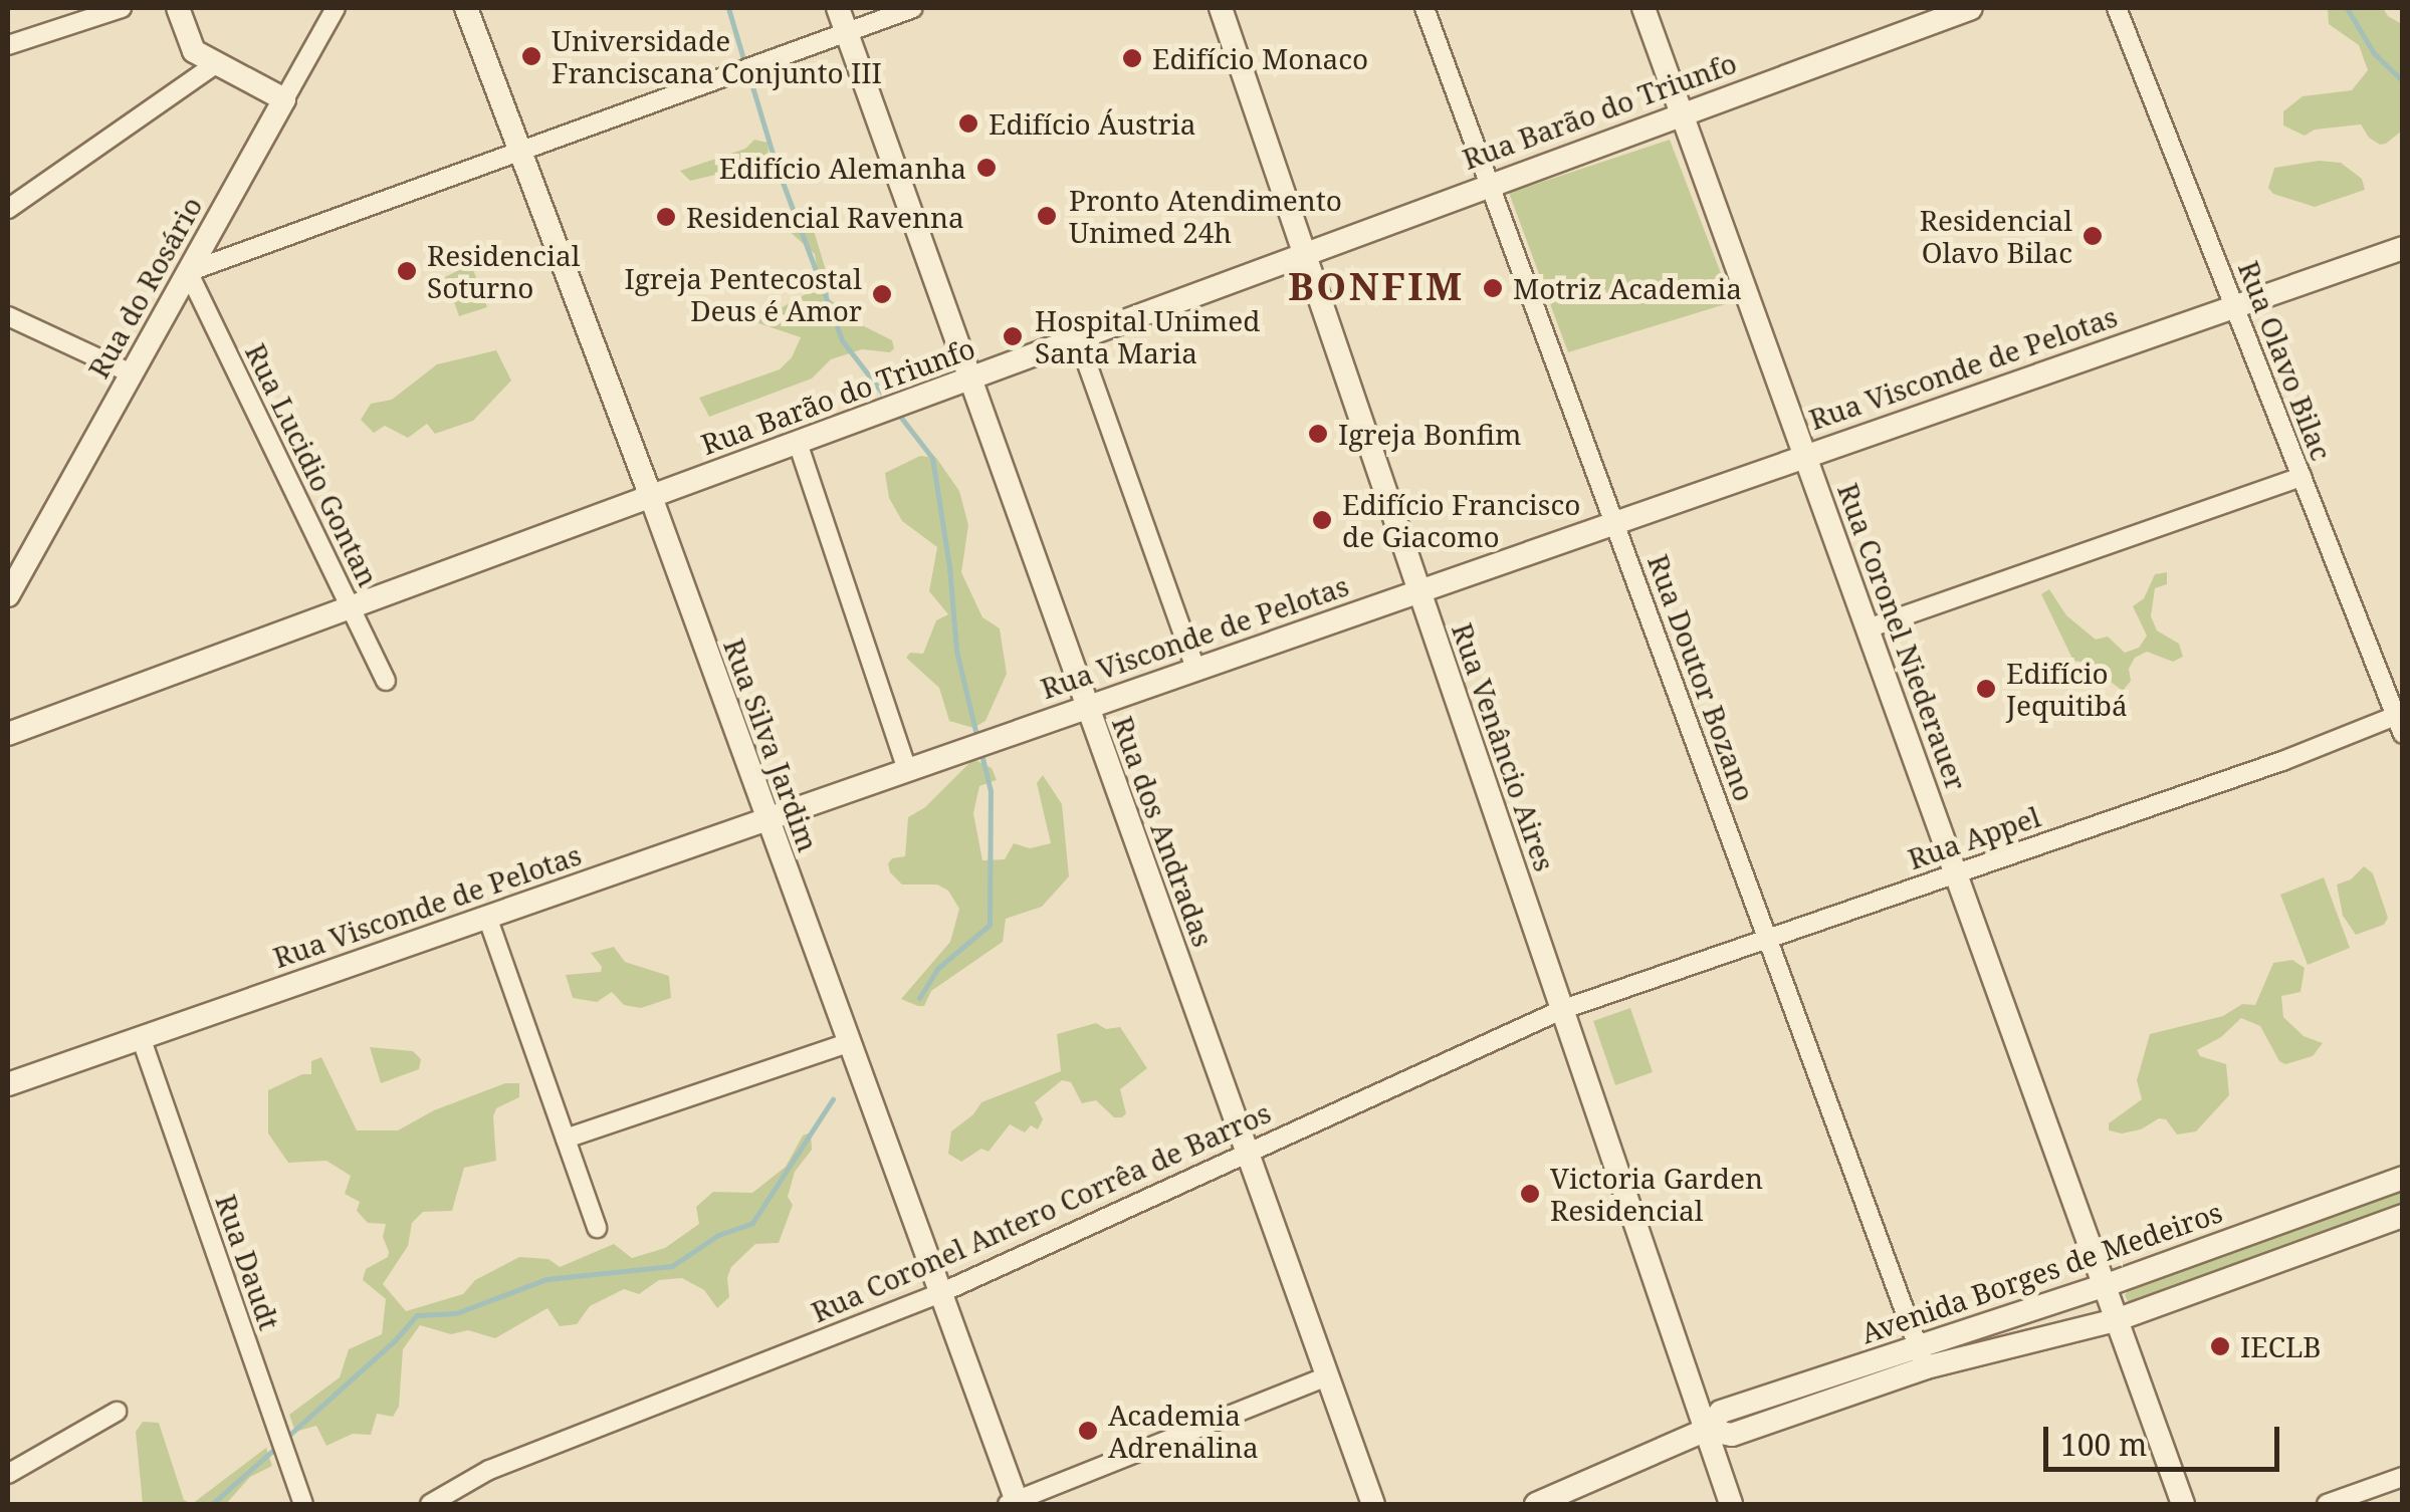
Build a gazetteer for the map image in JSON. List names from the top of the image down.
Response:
{
  "streets": {
    "street": [
      "Rua Barão do Triunfo",
      "Rua do Rosário",
      "Rua Olavo Bilac",
      "Rua Visconde de Pelotas",
      "Rua Lucidio Gontan",
      "Rua Coronel Niederauer",
      "Rua Doutor Bozano",
      "Rua Silva Jardim",
      "Rua Venâncio Aires",
      "Rua dos Andradas",
      "Rua Appel",
      "Rua Coronel Antero Corrêa de Barros",
      "Rua Daudt",
      "Avenida Borges de Medeiros"
    ]
  },
  "crossings": [
    ["Rua Barão do Triunfo", "Rua Lucidio Gontan"],
    ["Rua Barão do Triunfo", "Rua Coronel Niederauer"],
    ["Rua Barão do Triunfo", "Rua Doutor Bozano"],
    ["Rua Barão do Triunfo", "Rua Silva Jardim"],
    ["Rua Barão do Triunfo", "Rua Venâncio Aires"],
    ["Rua Barão do Triunfo", "Rua dos Andradas"],
    ["Rua do Rosário", "Rua Lucidio Gontan"],
    ["Rua Olavo Bilac", "Rua Visconde de Pelotas"],
    ["Rua Olavo Bilac", "Rua Appel"],
    ["Rua Visconde de Pelotas", "Rua Coronel Niederauer"],
    ["Rua Visconde de Pelotas", "Rua Doutor Bozano"],
    ["Rua Visconde de Pelotas", "Rua Silva Jardim"],
    ["Rua Visconde de Pelotas", "Rua Venâncio Aires"],
    ["Rua Visconde de Pelotas", "Rua dos Andradas"],
    ["Rua Visconde de Pelotas", "Rua Daudt"],
    ["Rua Coronel Niederauer", "Rua Appel"],
    ["Rua Coronel Niederauer", "Avenida Borges de Medeiros"],
    ["Rua Doutor Bozano", "Rua Appel"],
    ["Rua Doutor Bozano", "Avenida Borges de Medeiros"],
    ["Rua Silva Jardim", "Rua Coronel Antero Corrêa de Barros"],
    ["Rua Venâncio Aires", "Rua Appel"],
    ["Rua Venâncio Aires", "Rua Coronel Antero Corrêa de Barros"],
    ["Rua Venâncio Aires", "Avenida Borges de Medeiros"],
    ["Rua dos Andradas", "Rua Coronel Antero Corrêa de Barros"],
    ["Rua Appel", "Rua Coronel Antero Corrêa de Barros"]
  ],
  "districts": ["BONFIM"],
  "places": [
    "Universidade Franciscana Conjunto III",
    "Edifício Monaco",
    "Edifício Áustria",
    "Edifício Alemanha",
    "Pronto Atendimento Unimed 24h",
    "Residencial Ravenna",
    "Residencial Olavo Bilac",
    "Residencial Soturno",
    "Motriz Academia",
    "Igreja Pentecostal Deus é Amor",
    "Hospital Unimed Santa Maria",
    "Igreja Bonfim",
    "Edifício Francisco de Giacomo",
    "Edifício Jequitibá",
    "Victoria Garden Residencial",
    "IECLB",
    "Academia Adrenalina"
  ],
  "scale_bar": "100 m"
}
